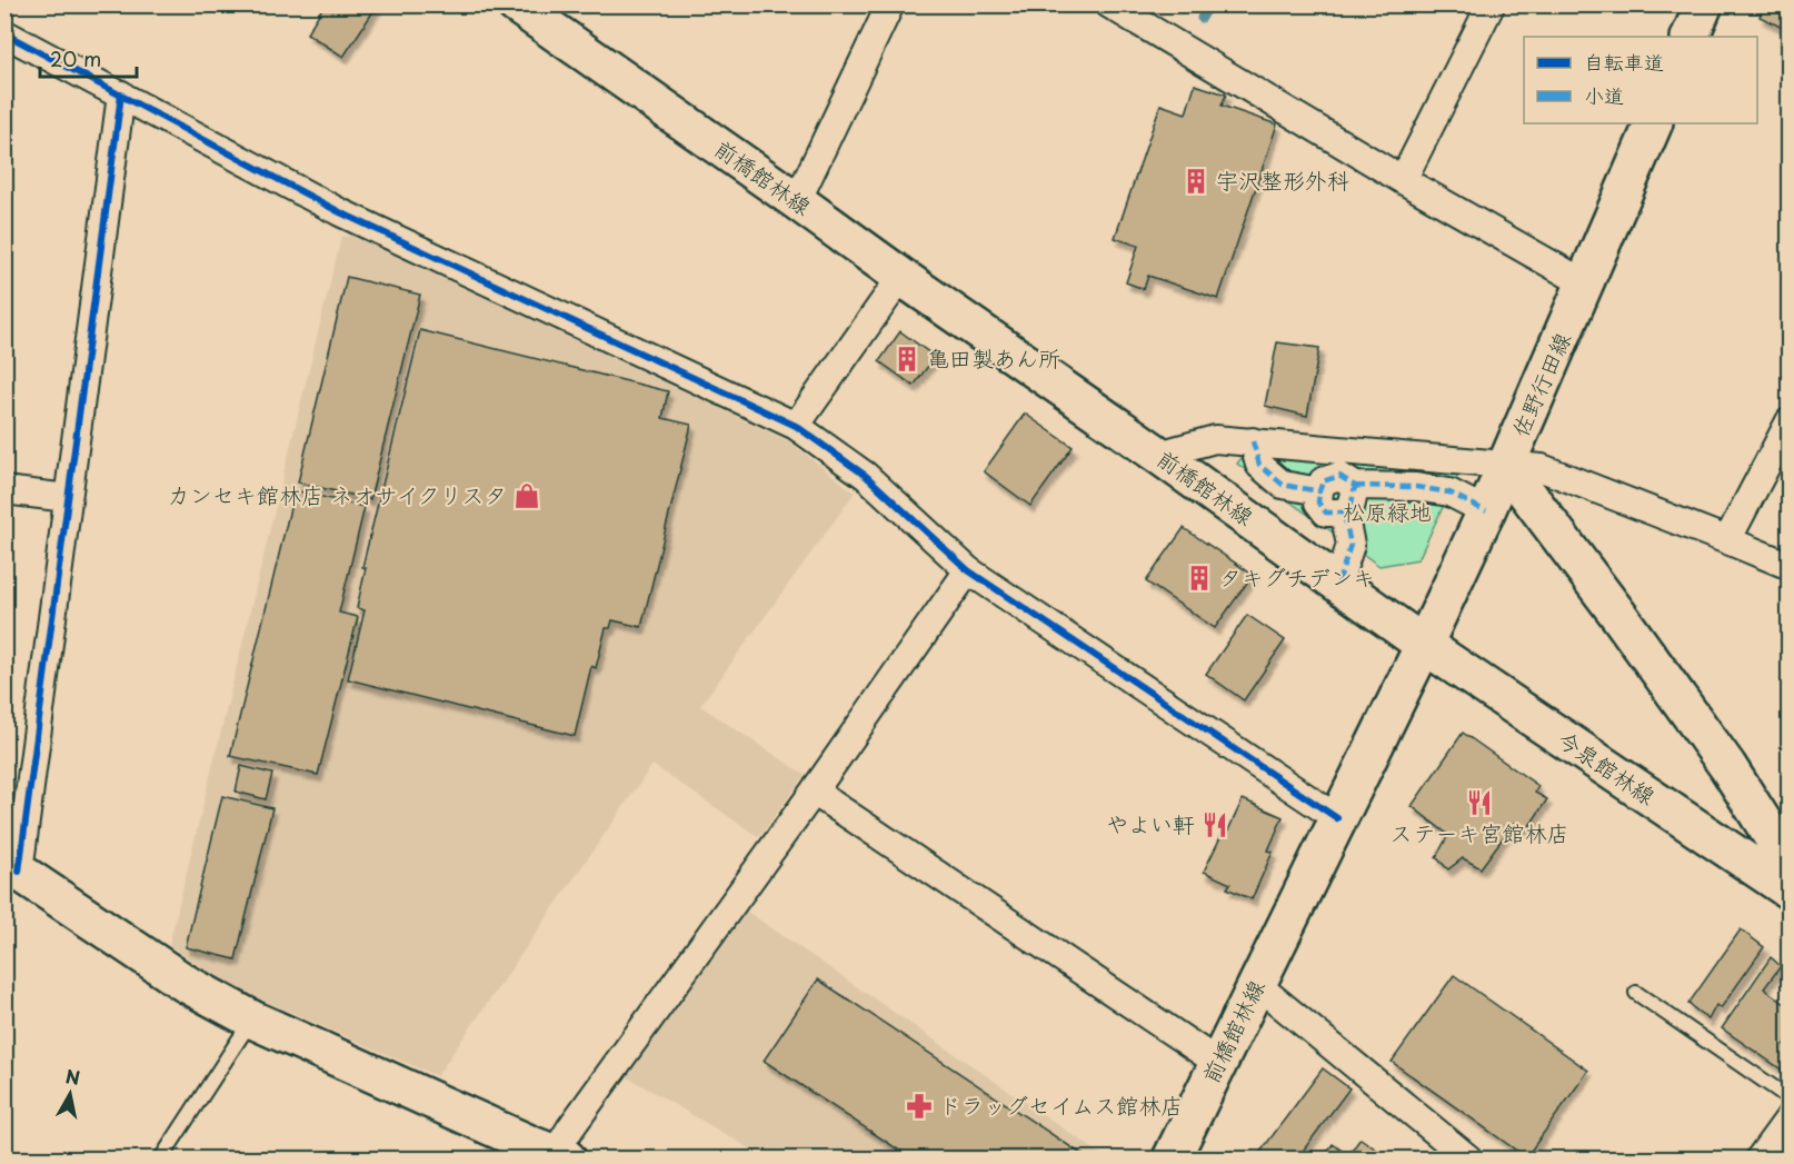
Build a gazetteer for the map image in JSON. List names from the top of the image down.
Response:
{
  "streets": {
    "main road": ["前橋館林線", "佐野行田線", "今泉館林線"]
  },
  "crossings": [
    ["前橋館林線", "佐野行田線"],
    ["前橋館林線", "今泉館林線"],
    ["佐野行田線", "今泉館林線"]
  ],
  "parks": ["松原緑地"],
  "places": {
    "building": ["宇沢整形外科", "亀田製あん所", "タキグチデンキ"],
    "shop": ["カンセキ館林店 ネオサイクリスタ"],
    "restaurant": ["ステーキ宮館林店", "やよい軒"],
    "pharmacy": ["ドラッグセイムス館林店"]
  },
  "legend": ["自転車道", "小道"],
  "scale_bar": "20 m",
  "north": "top"
}
